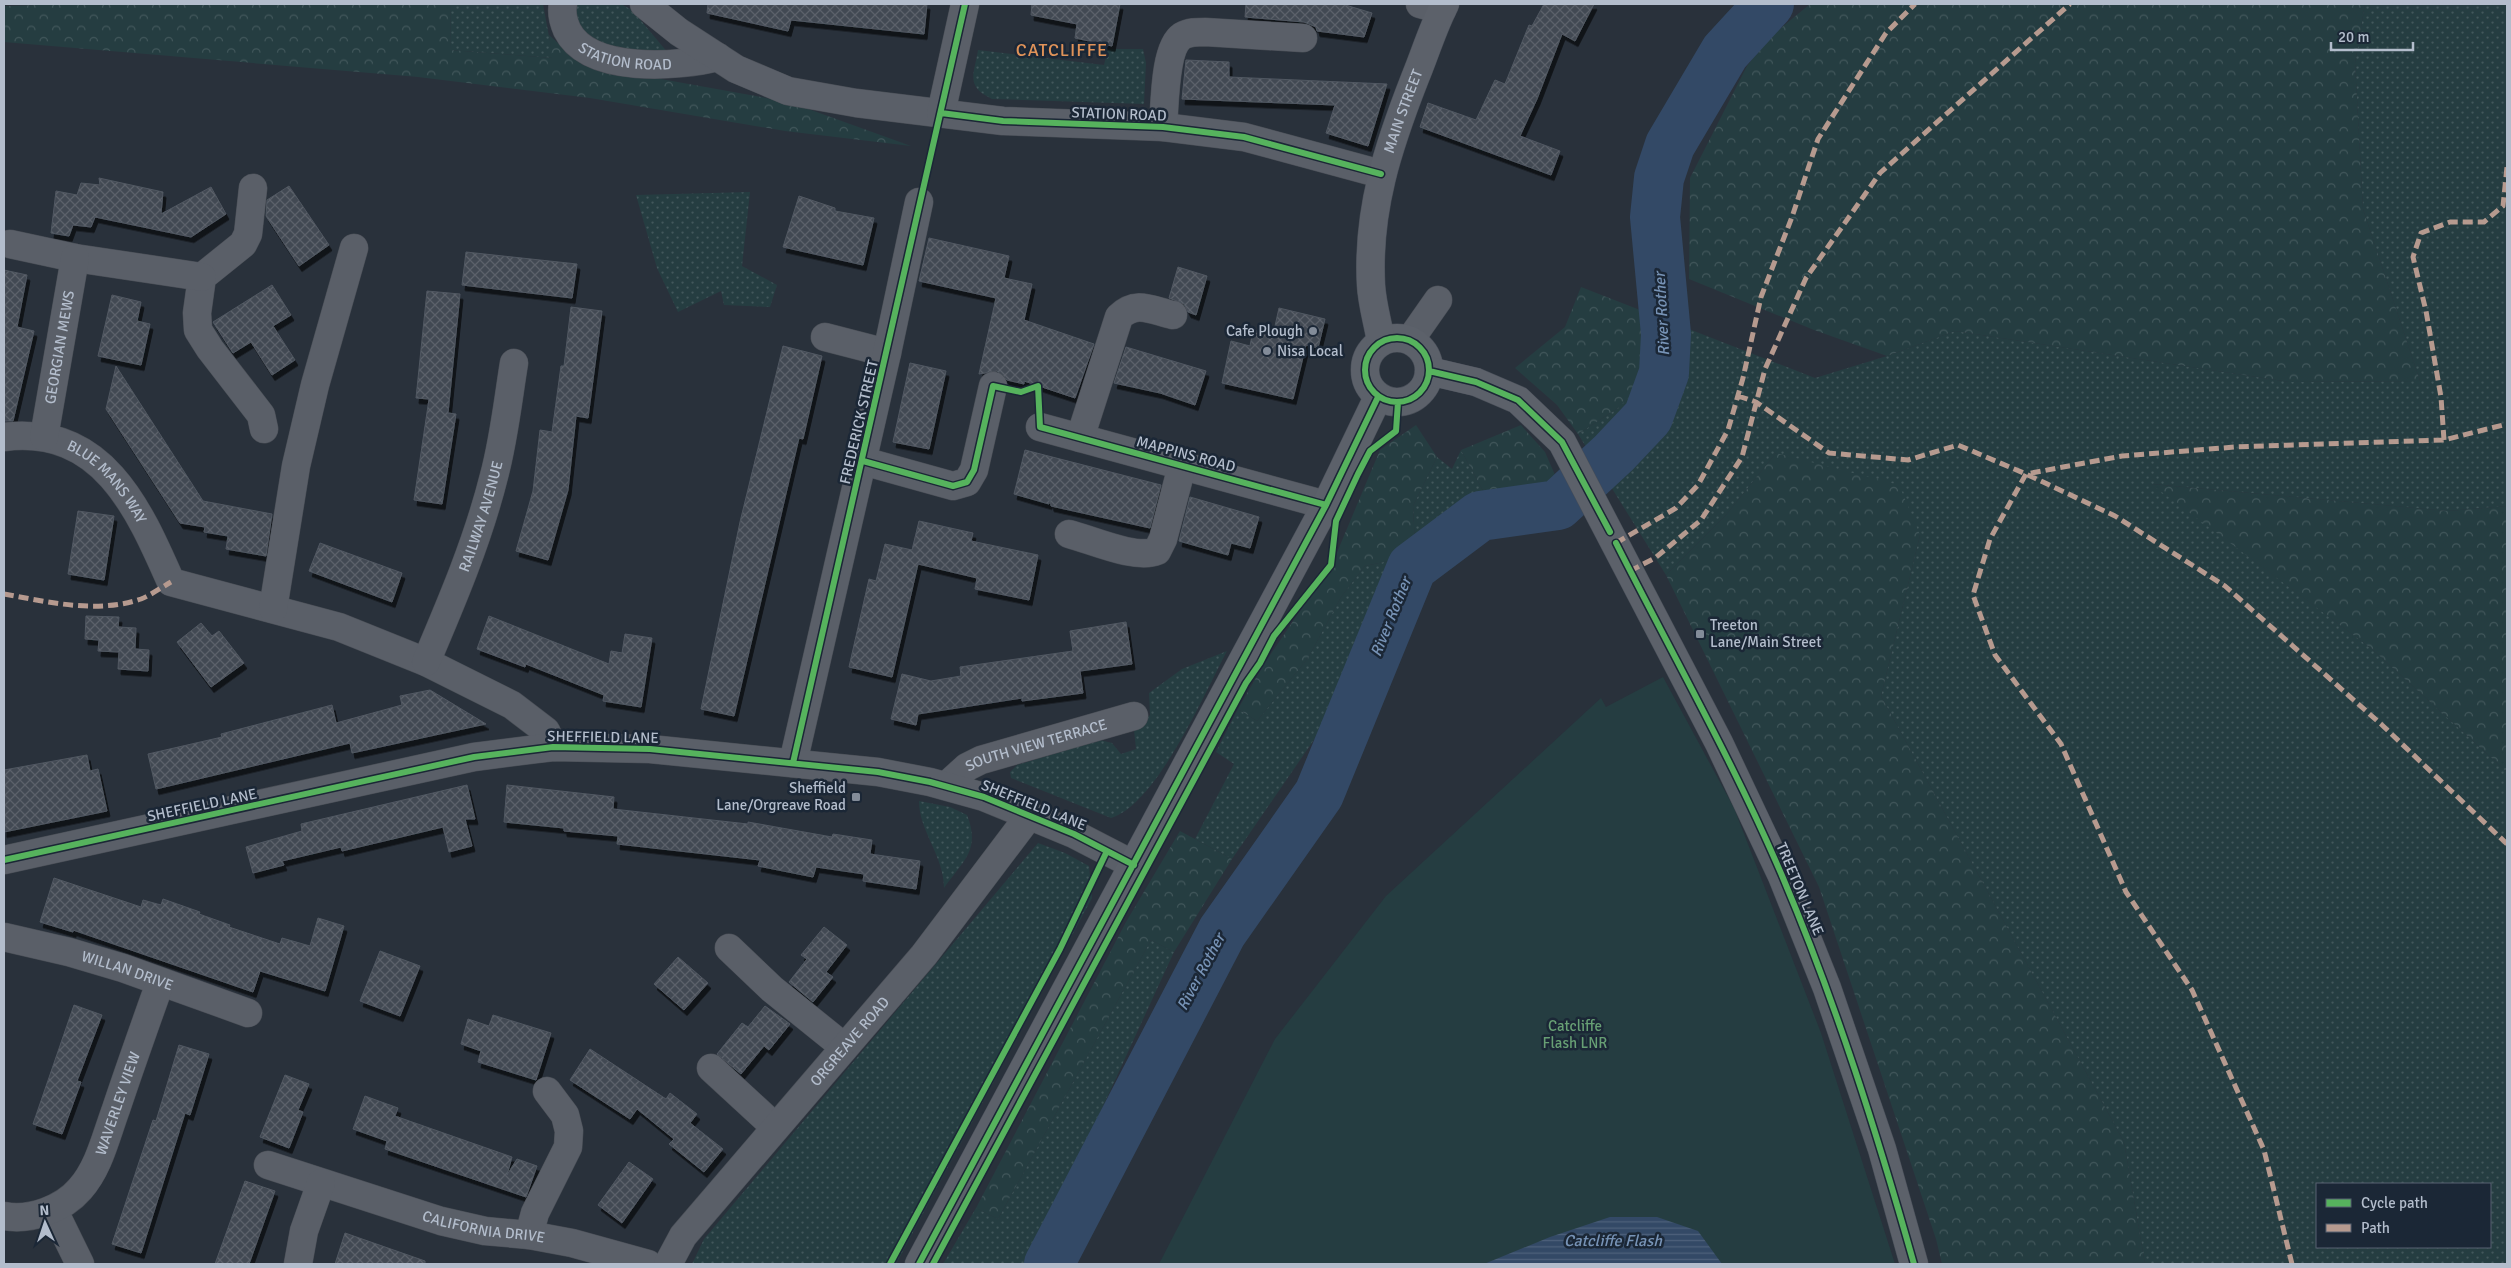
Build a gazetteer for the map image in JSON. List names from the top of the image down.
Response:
{
  "streets": {
    "main road": ["MAIN STREET", "TREETON LANE"],
    "street": [
      "STATION ROAD",
      "GEORGIAN MEWS",
      "FREDERICK STREET",
      "MAPPINS ROAD",
      "BLUE MANS WAY",
      "RAILWAY AVENUE",
      "SHEFFIELD LANE",
      "SOUTH VIEW TERRACE",
      "WILLAN DRIVE",
      "ORGREAVE ROAD",
      "WAVERLEY VIEW",
      "CALIFORNIA DRIVE"
    ]
  },
  "crossings": [
    ["STATION ROAD", "MAIN STREET"],
    ["MAIN STREET", "TREETON LANE"],
    ["GEORGIAN MEWS", "BLUE MANS WAY"],
    ["FREDERICK STREET", "SHEFFIELD LANE"],
    ["SHEFFIELD LANE", "SOUTH VIEW TERRACE"],
    ["SHEFFIELD LANE", "ORGREAVE ROAD"],
    ["WILLAN DRIVE", "WAVERLEY VIEW"]
  ],
  "districts": ["CATCLIFFE"],
  "water": ["River Rother", "Catcliffe Flash"],
  "parks": ["Catcliffe Flash LNR"],
  "places": {
    "other": ["Cafe Plough", "Nisa Local"],
    "transit": ["Treeton Lane/Main Street", "Sheffield Lane/Orgreave Road"]
  },
  "legend": ["Cycle path", "Path"],
  "scale_bar": "20 m",
  "north": "top"
}
